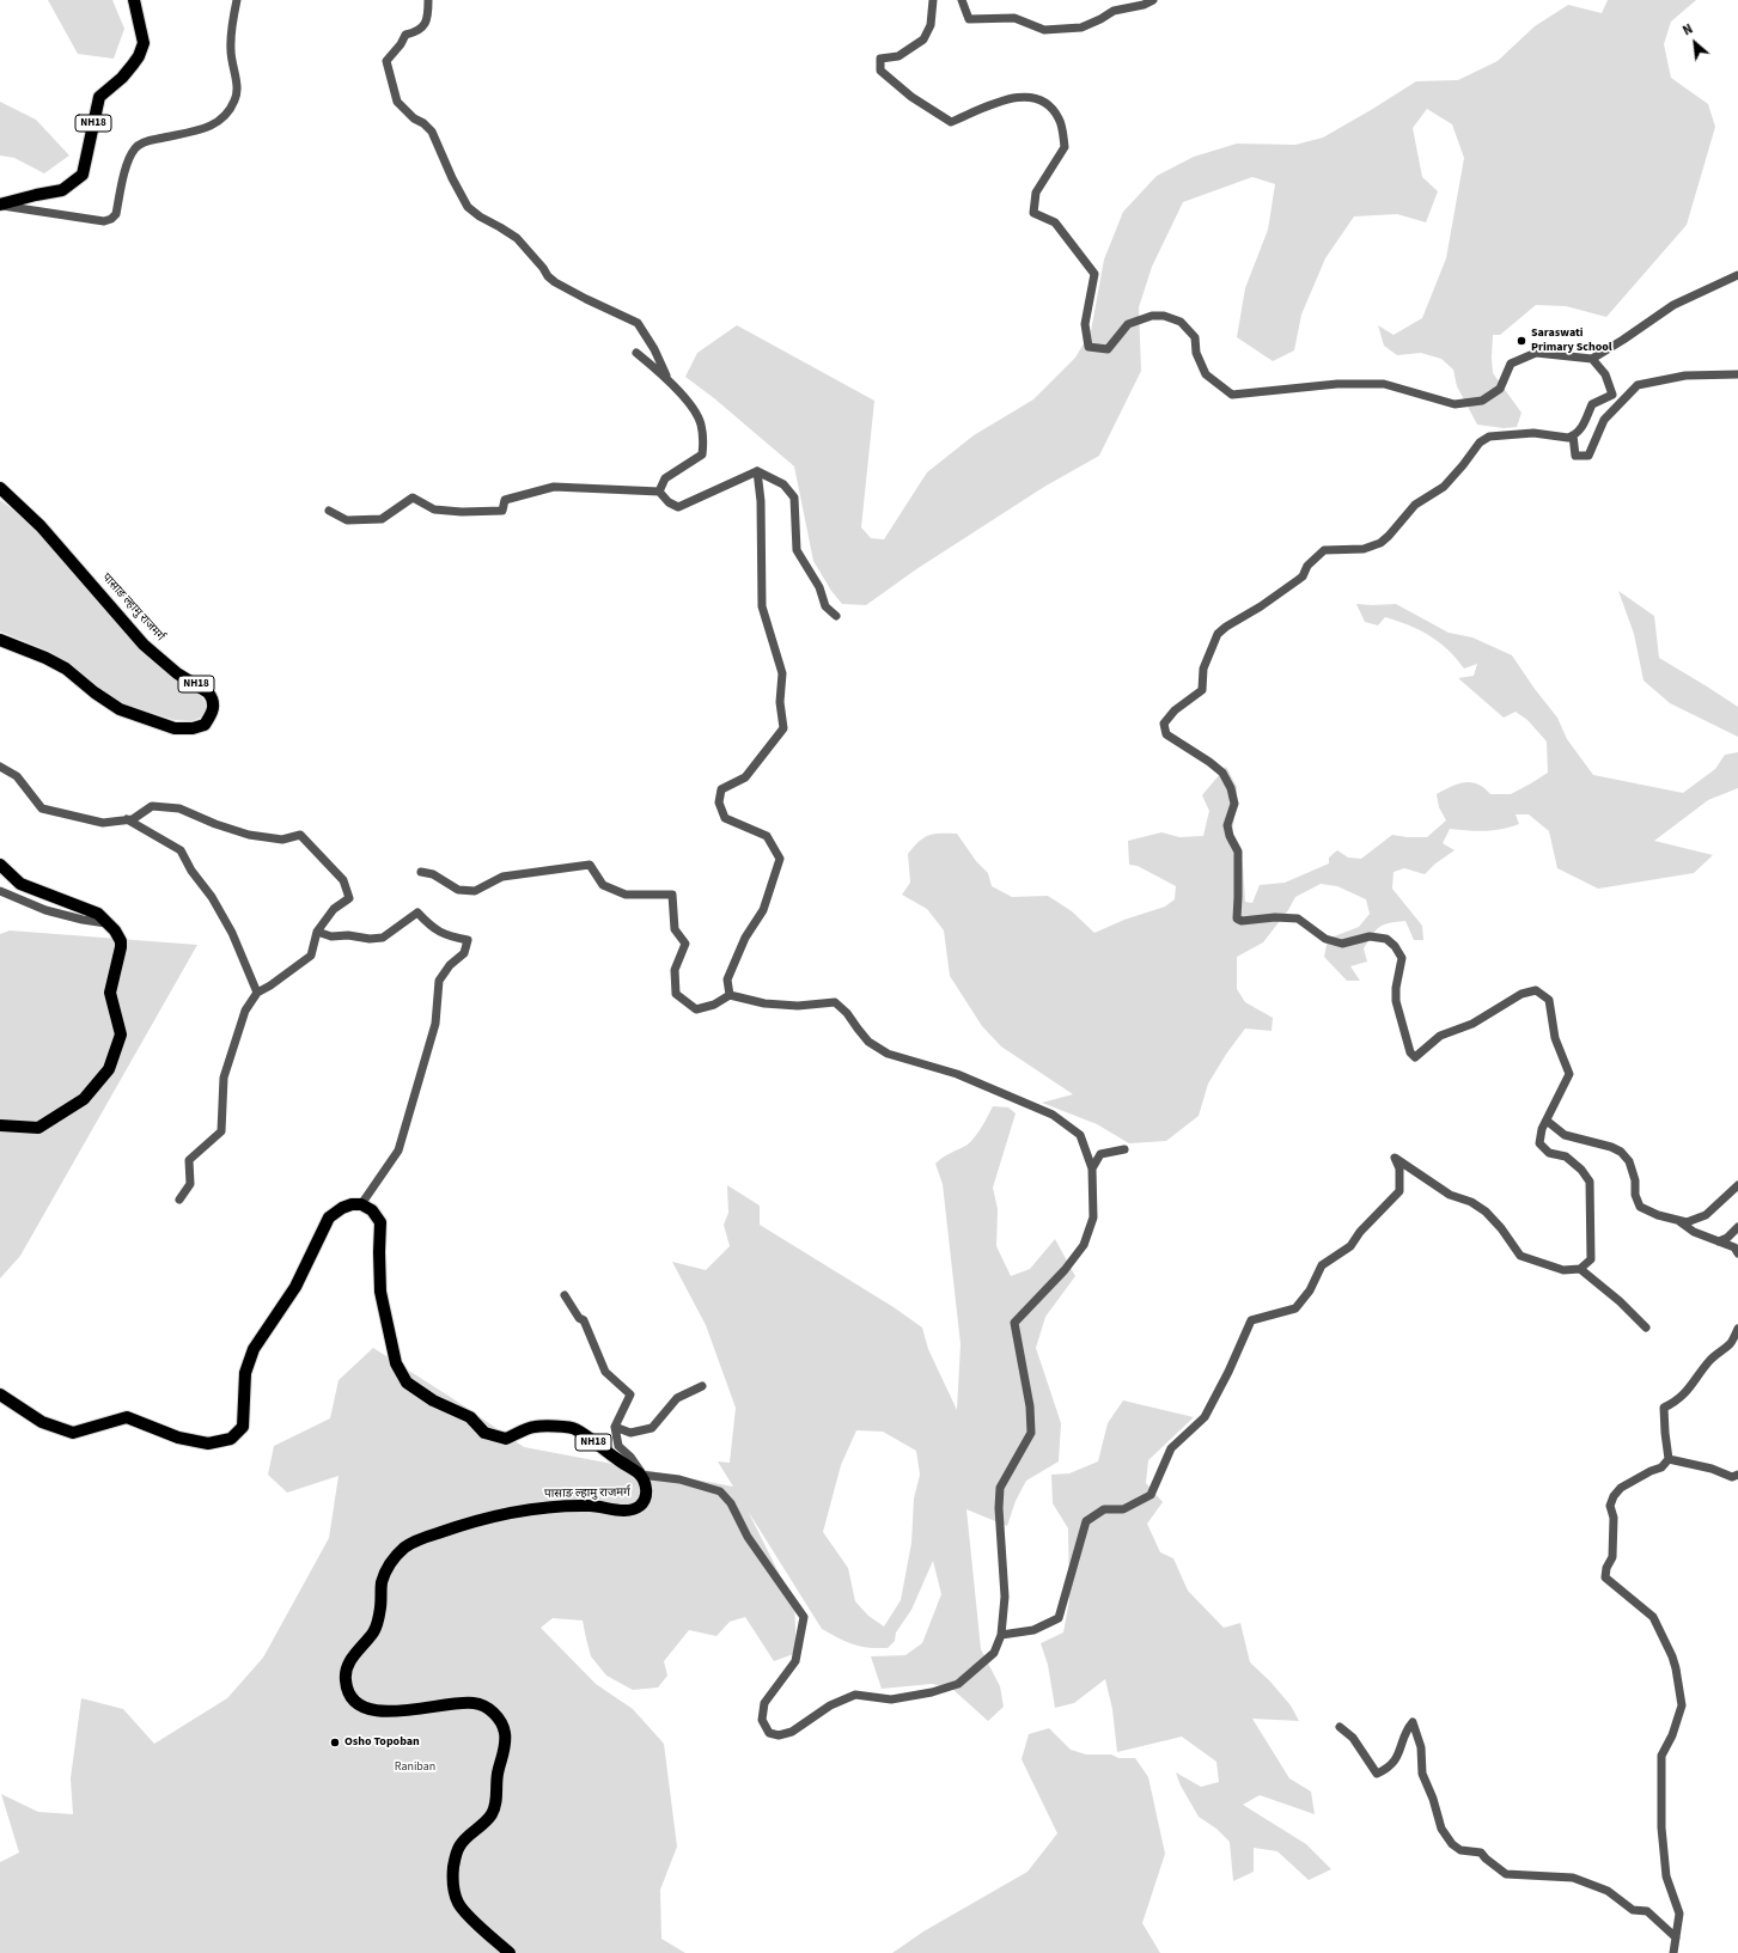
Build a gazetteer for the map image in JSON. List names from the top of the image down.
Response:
{
  "streets": {
    "main road": ["NH18", "पासाङ ल्हामु राजमर्ग"]
  },
  "parks": ["Raniban"],
  "places": ["Saraswati Primary School", "Osho Topoban"],
  "north": "top left"
}
